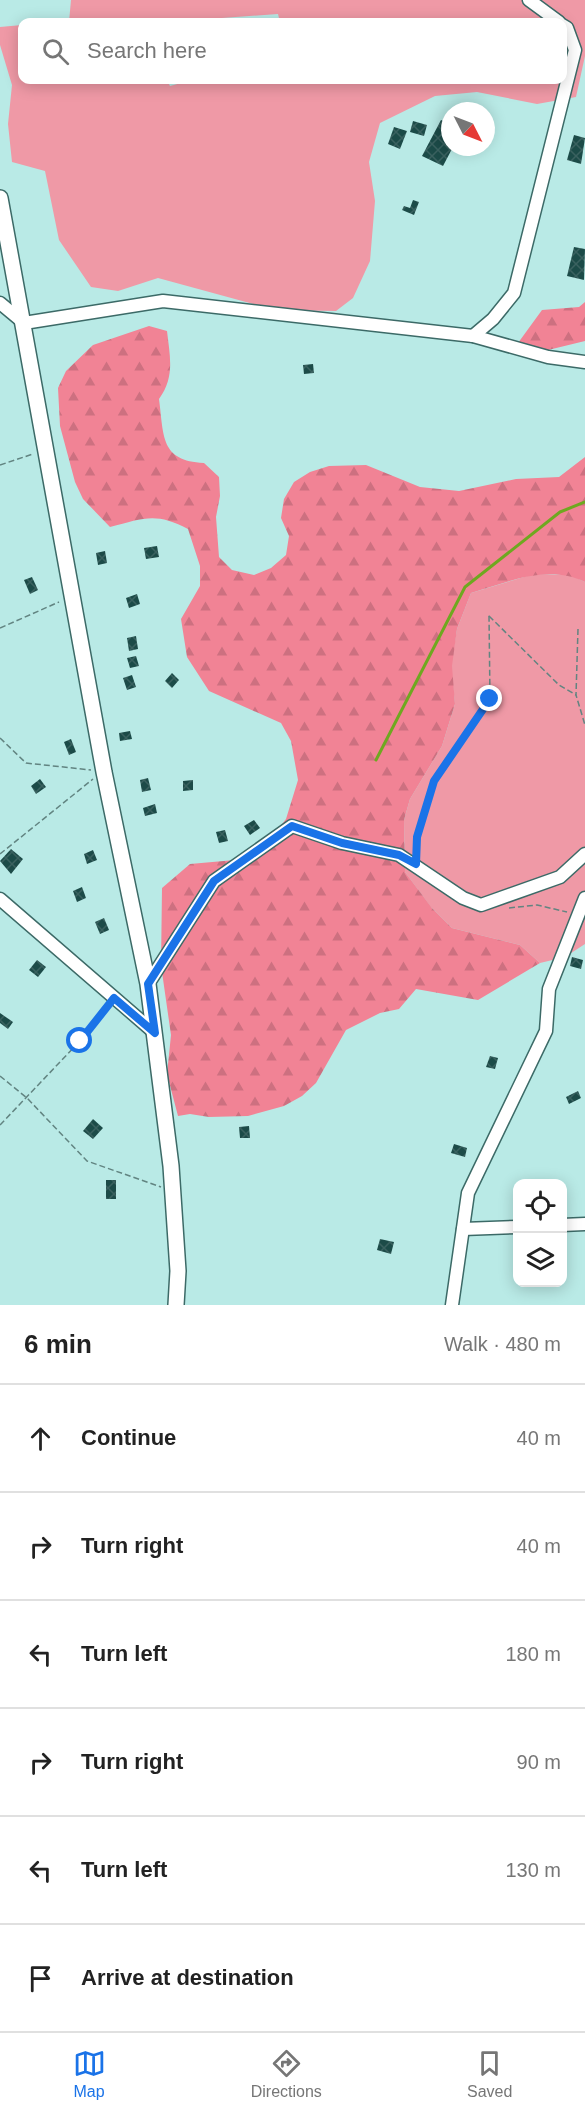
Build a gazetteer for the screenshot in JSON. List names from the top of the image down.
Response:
{
  "north": "bottom right",
  "page": {
    "search": "Search here",
    "heading": ["6 min", "Walk · 480 m"],
    "list": [
      ["Continue", "40 m"],
      ["Turn right", "40 m"],
      ["Turn left", "180 m"],
      ["Turn right", "90 m"],
      ["Turn left", "130 m"],
      "Arrive at destination"
    ],
    "nav": ["Map", "Directions", "Saved"]
  }
}
